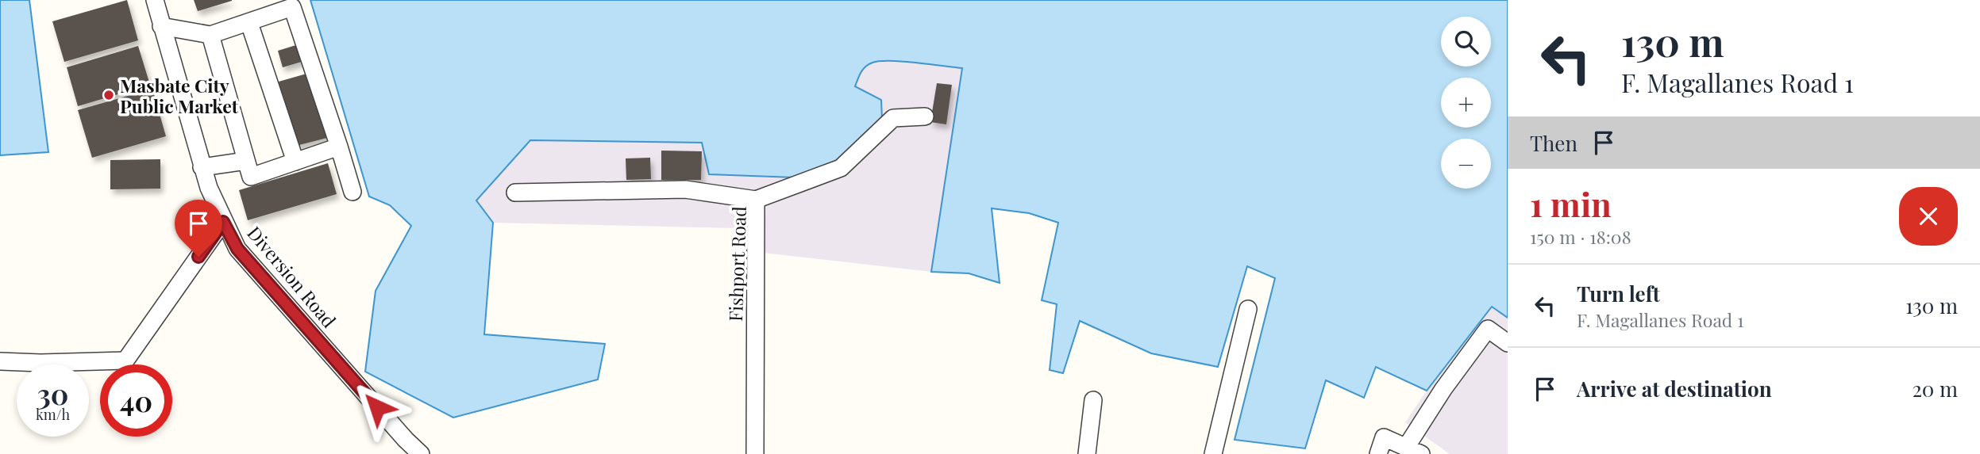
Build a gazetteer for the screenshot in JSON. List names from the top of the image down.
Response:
{
  "streets": {
    "street": ["Fishport Road", "Diversion Road"]
  },
  "places": ["Masbate City Public Market"],
  "page": {
    "turn": ["130 m", "F. Magallanes Road 1"],
    "map_buttons": ["+", "−"],
    "then": "Then",
    "heading": ["1 min", "150 m · 18:08"],
    "list": [
      {
        "name": "Turn left",
        "note": "F. Magallanes Road 1",
        "value": "130 m"
      },
      {
        "name": "Arrive at destination",
        "value": "20 m"
      }
    ],
    "speed": "30 km/h",
    "limit": "40"
  }
}
